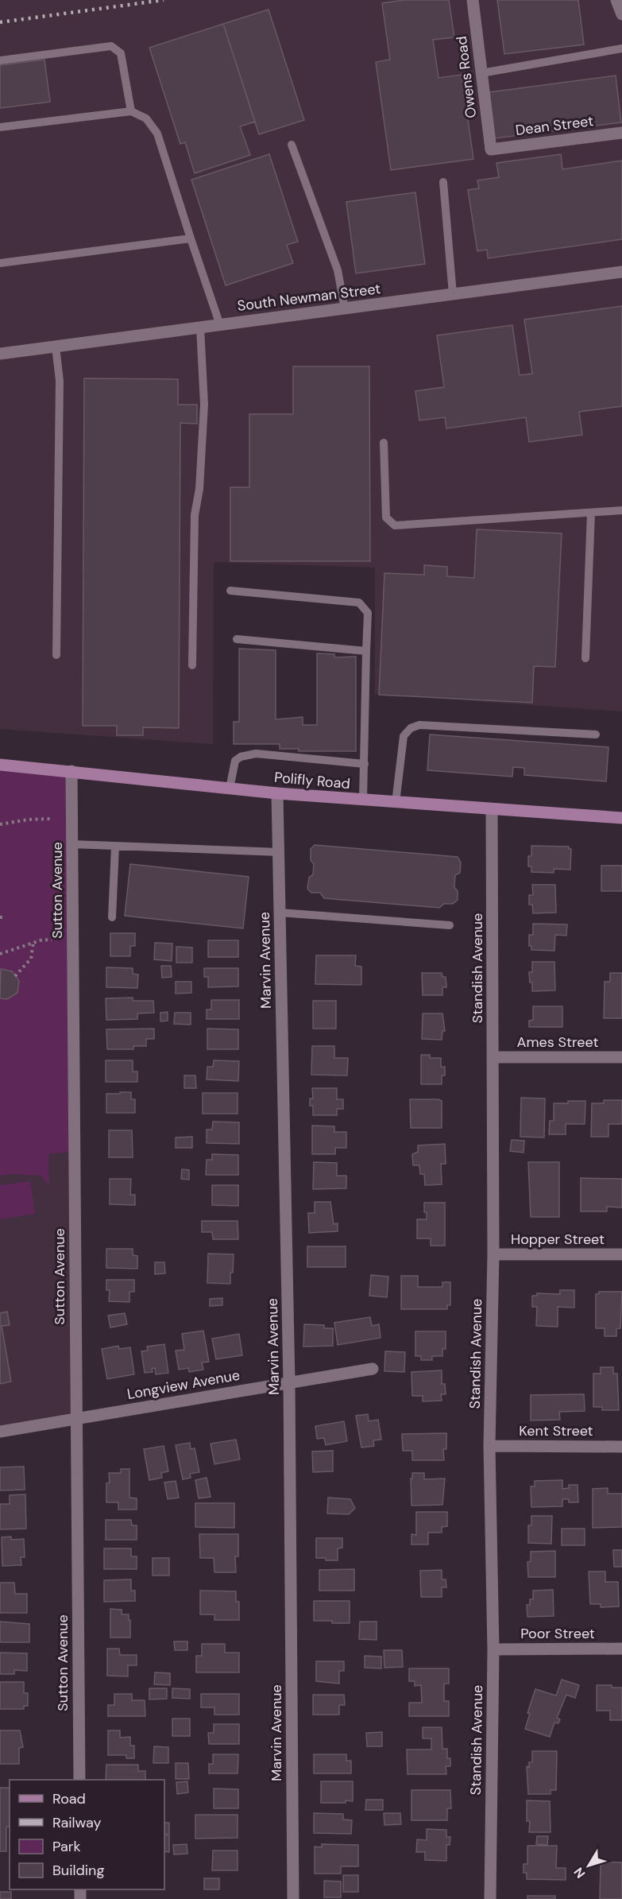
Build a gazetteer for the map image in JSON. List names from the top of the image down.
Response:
{
  "streets": {
    "main road": ["Polifly Road"],
    "street": [
      "Owens Road",
      "Dean Street",
      "South Newman Street",
      "Sutton Avenue",
      "Marvin Avenue",
      "Standish Avenue",
      "Ames Street",
      "Hopper Street",
      "Longview Avenue",
      "Kent Street",
      "Poor Street"
    ]
  },
  "crossings": [
    ["Owens Road", "Dean Street"],
    ["Polifly Road", "Sutton Avenue"],
    ["Polifly Road", "Marvin Avenue"],
    ["Polifly Road", "Standish Avenue"],
    ["Sutton Avenue", "Longview Avenue"],
    ["Marvin Avenue", "Longview Avenue"],
    ["Standish Avenue", "Ames Street"],
    ["Standish Avenue", "Hopper Street"],
    ["Standish Avenue", "Kent Street"],
    ["Standish Avenue", "Poor Street"]
  ],
  "legend": [
    "Road",
    "Railway",
    "Park",
    "Building"
  ],
  "north": "bottom left"
}
